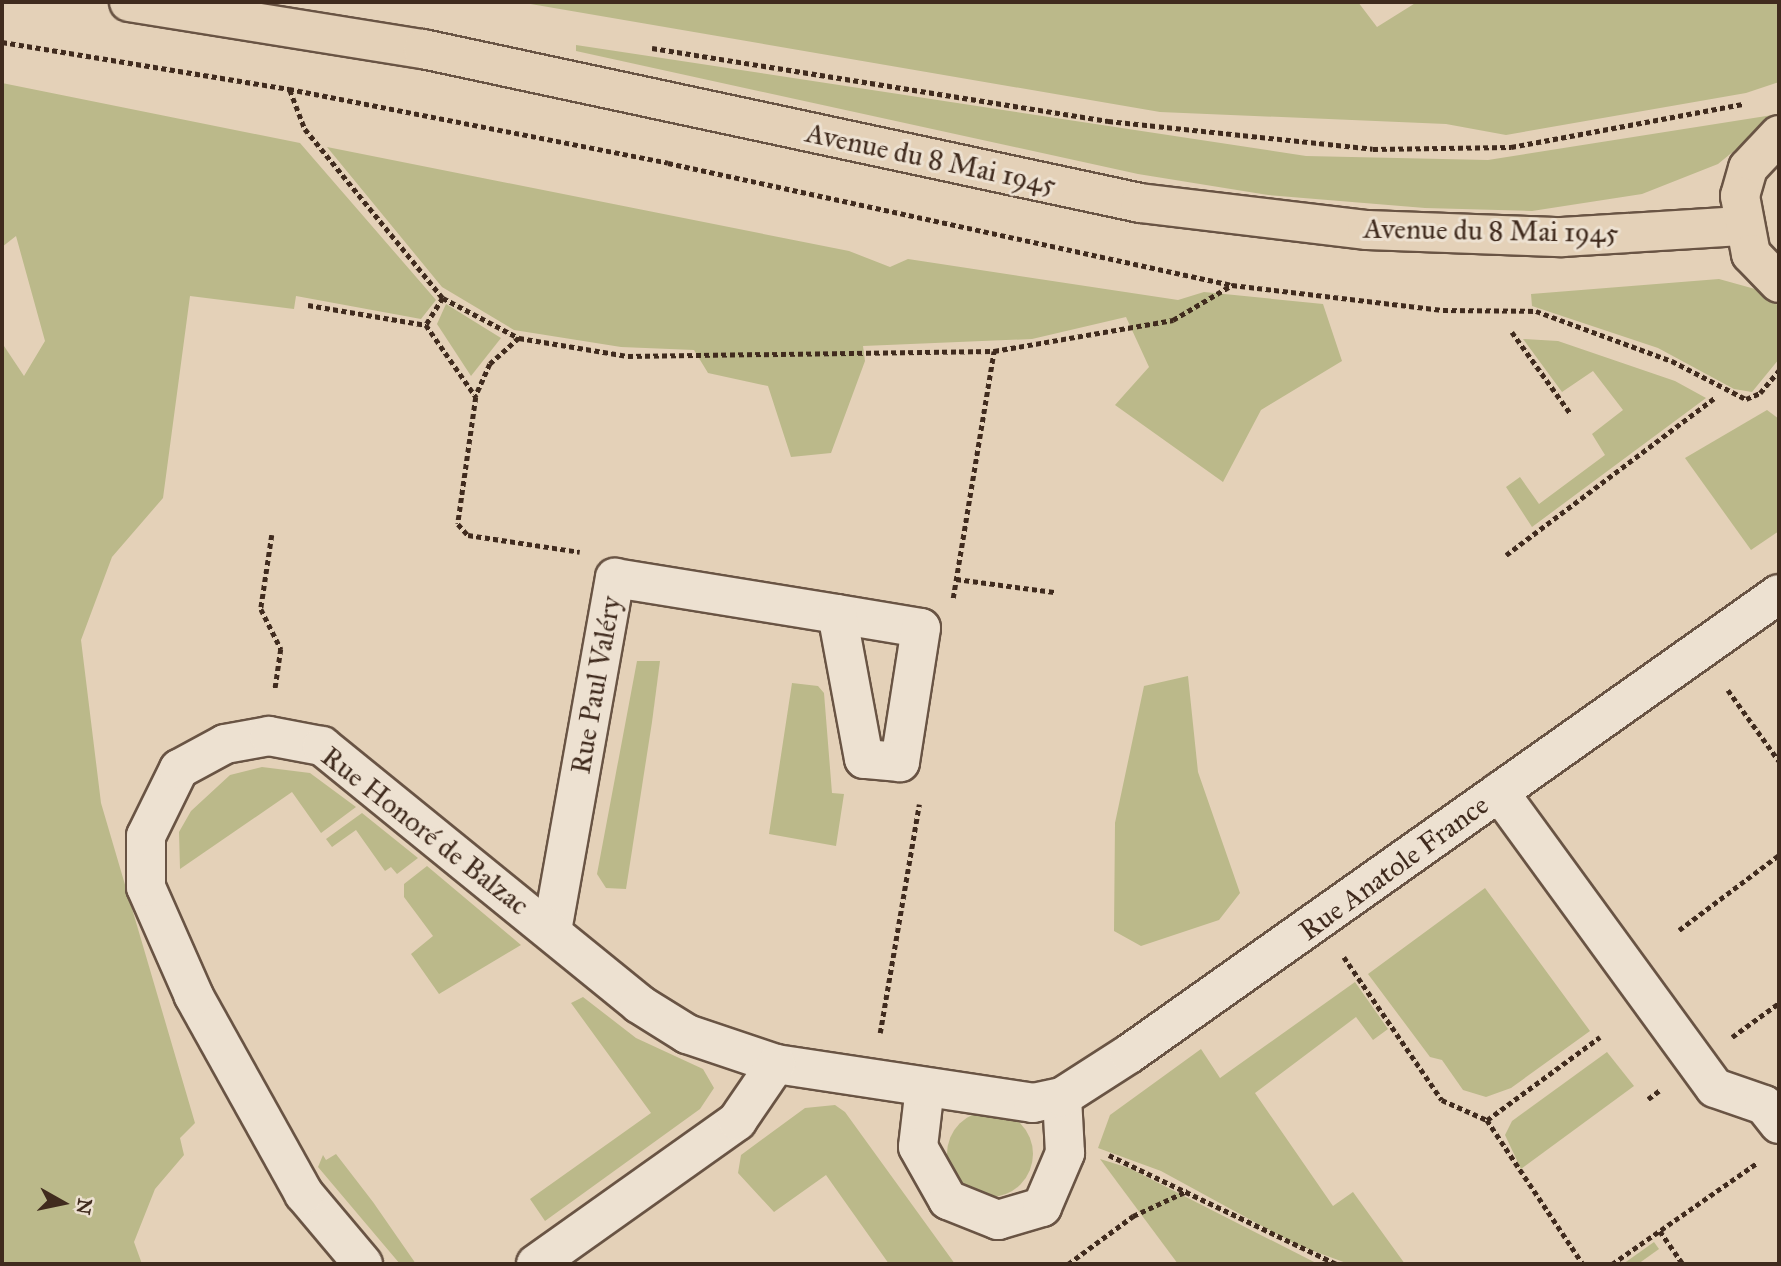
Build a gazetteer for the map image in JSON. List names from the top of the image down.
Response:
{
  "streets": {
    "main road": ["Avenue du 8 Mai 1945"],
    "street": ["Rue Paul Valéry", "Rue Honoré de Balzac", "Rue Anatole France"]
  },
  "crossings": [
    ["Rue Paul Valéry", "Rue Honoré de Balzac"],
    ["Rue Honoré de Balzac", "Rue Anatole France"]
  ],
  "north": "right"
}
